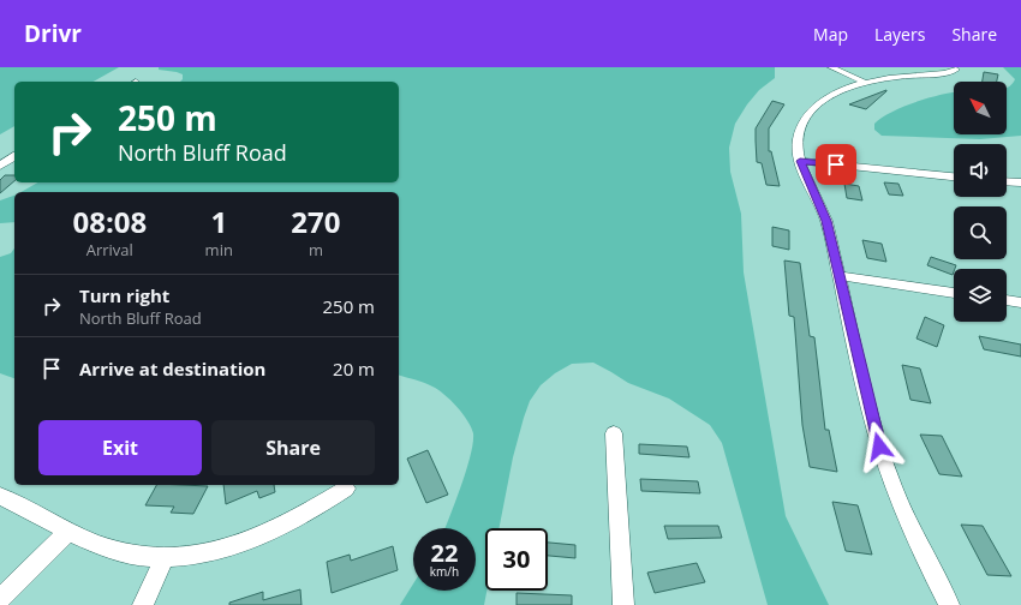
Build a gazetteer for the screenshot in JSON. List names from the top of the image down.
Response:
{
  "north": "top left",
  "page": {
    "header": "Drivr",
    "nav": ["Map", "Layers", "Share"],
    "turn": ["250 m", "North Bluff Road"],
    "eta": [
      "08:08",
      "Arrival",
      "1",
      "min",
      "270",
      "m"
    ],
    "list": [
      {
        "name": "Turn right",
        "note": "North Bluff Road",
        "value": "250 m"
      },
      {
        "name": "Arrive at destination",
        "value": "20 m"
      }
    ],
    "buttons": ["Exit", "Share"],
    "speed": "22 km/h",
    "limit": "30"
  }
}
